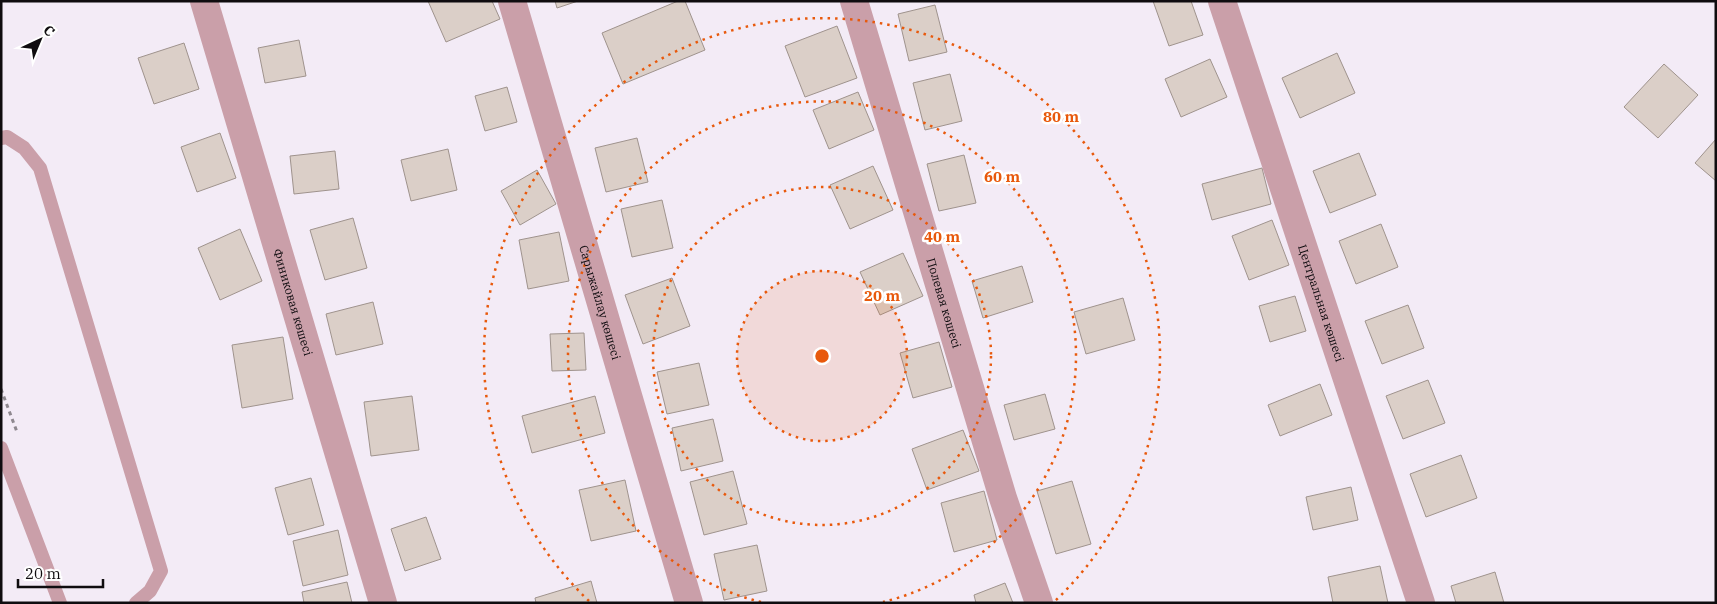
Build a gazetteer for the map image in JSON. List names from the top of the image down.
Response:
{
  "streets": {
    "street": [
      "Финиковая көшесі",
      "Сарыжайлау көшесі",
      "Центральная көшесі",
      "Полевая көшесі"
    ]
  },
  "scale_bar": "20 m",
  "north": "top right",
  "rings": [
    "80 m",
    "60 m",
    "40 m",
    "20 m"
  ]
}
